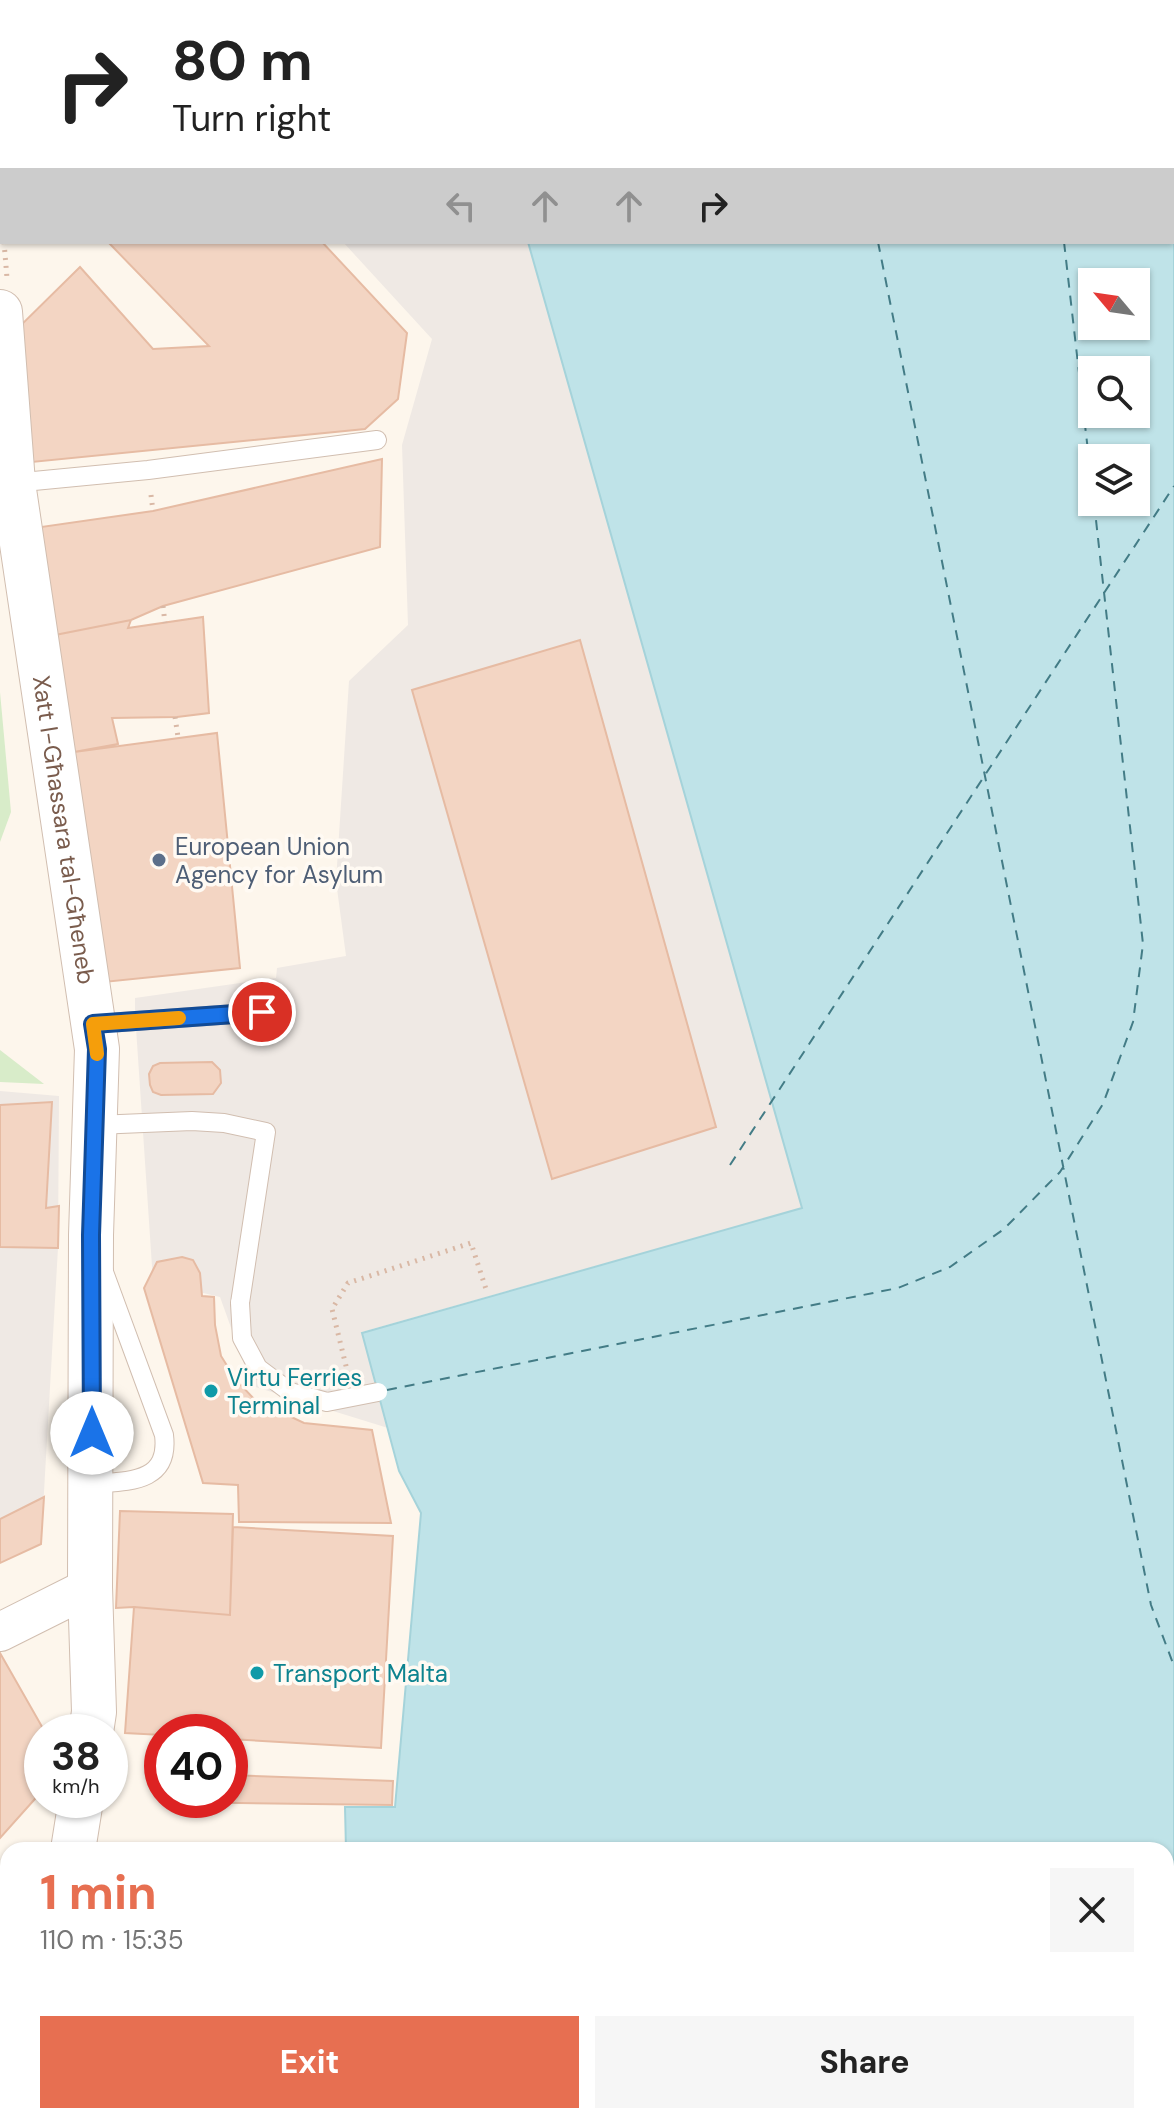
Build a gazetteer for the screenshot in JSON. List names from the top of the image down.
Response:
{
  "streets": {
    "street": ["Xatt l-Għassara tal-Għeneb"]
  },
  "places": ["European Union Agency for Asylum", "Virtu Ferries Terminal", "Transport Malta"],
  "north": "top left",
  "page": {
    "turn": ["80 m", "Turn right"],
    "speed": "38 km/h",
    "limit": "40",
    "heading": ["1 min", "110 m · 15:35"],
    "buttons": ["Exit", "Share"]
  }
}
